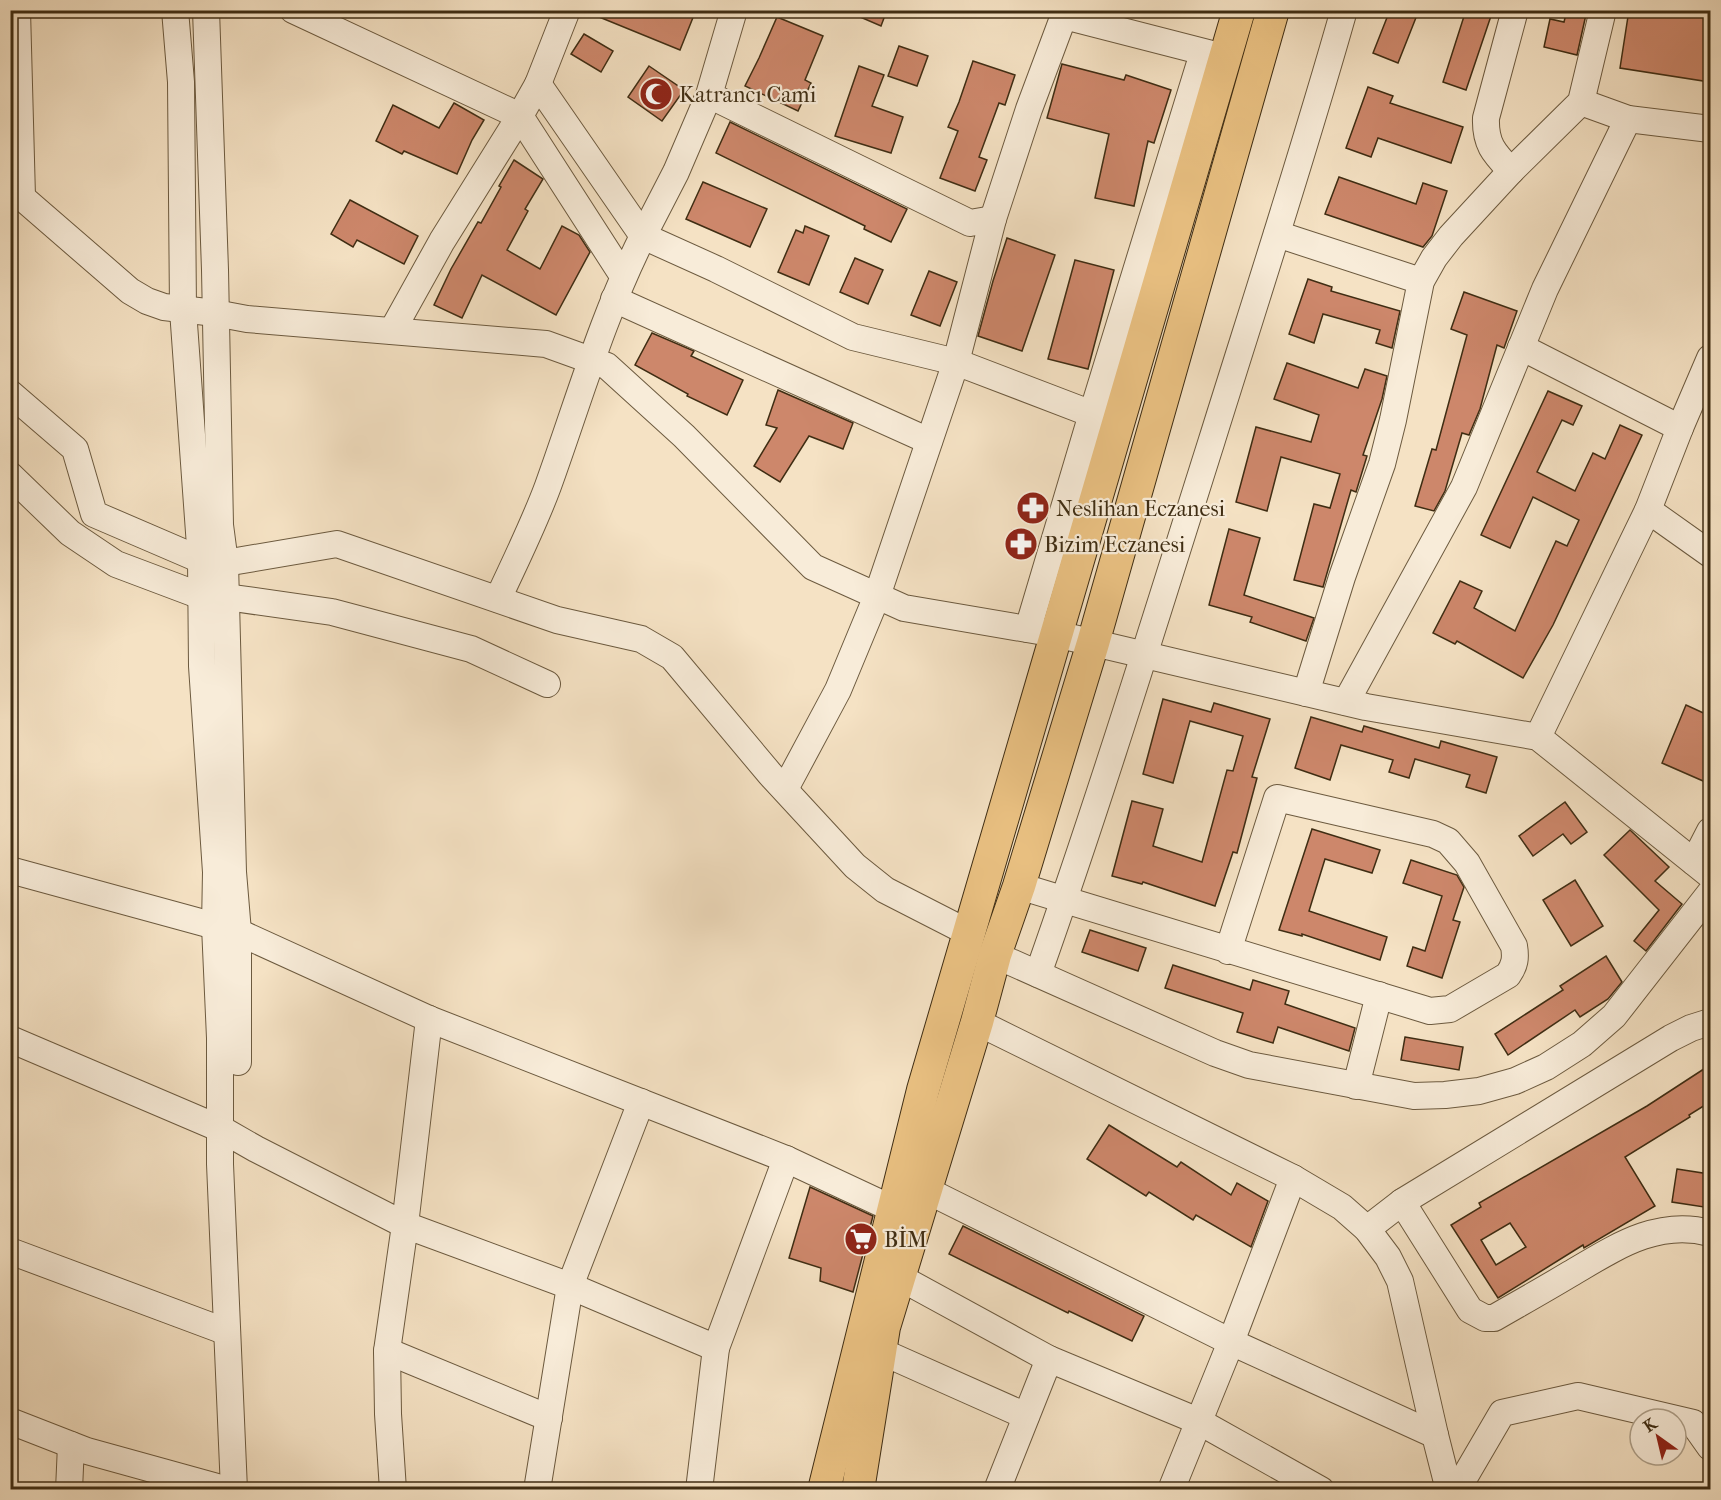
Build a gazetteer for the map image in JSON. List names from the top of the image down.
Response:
{
  "places": {
    "mosque": ["Katrancı Cami"],
    "pharmacy": ["Neslihan Eczanesi", "Bizim Eczanesi"],
    "supermarket": ["BİM"]
  },
  "north": "top left"
}
